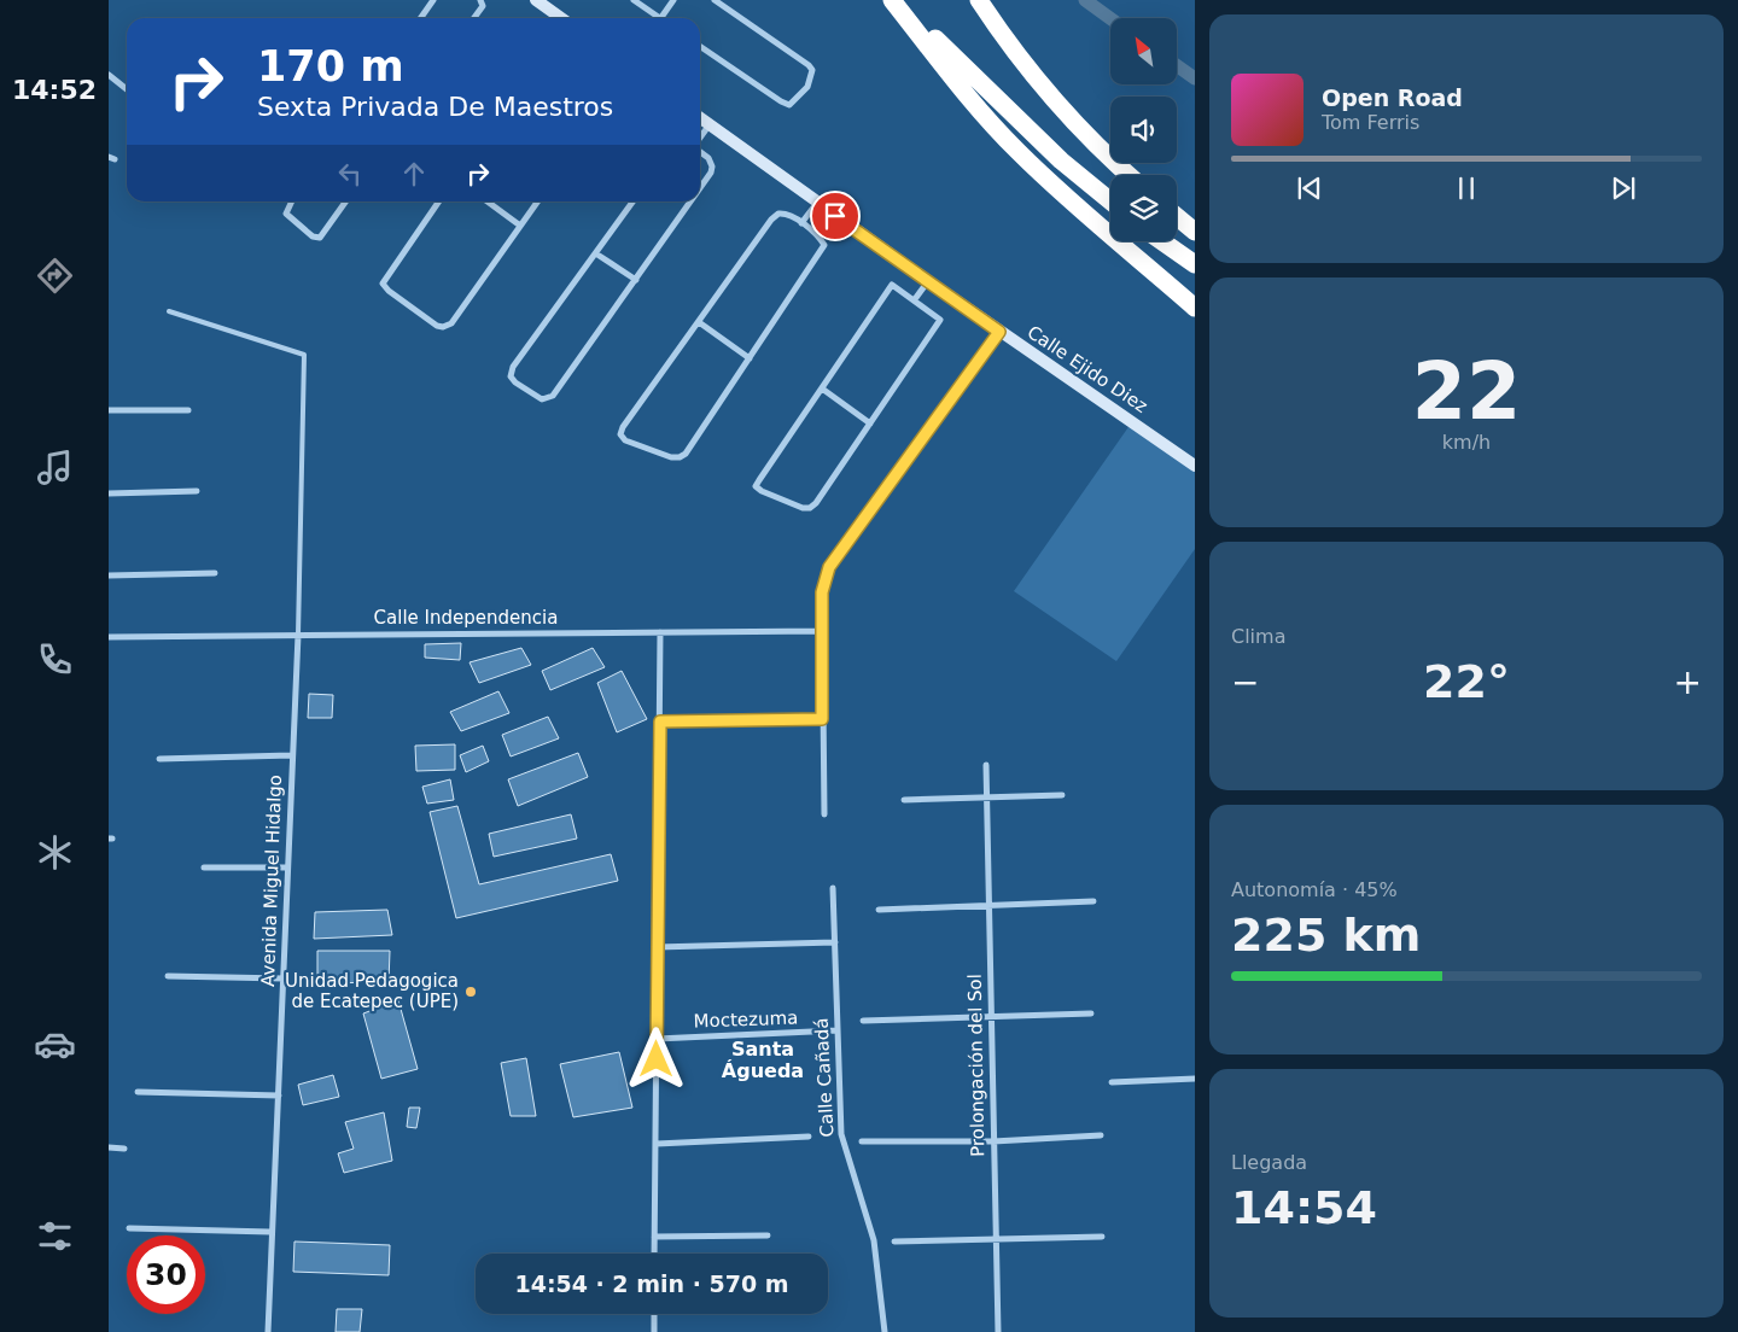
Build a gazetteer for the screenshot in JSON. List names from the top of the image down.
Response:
{
  "streets": {
    "main road": ["Calle Ejido Diez"],
    "street": [
      "Calle Independencia",
      "Avenida Miguel Hidalgo",
      "Moctezuma",
      "Prolongación del Sol",
      "Calle Cañadá"
    ]
  },
  "crossings": [
    ["Calle Independencia", "Avenida Miguel Hidalgo"],
    ["Moctezuma", "Calle Cañadá"]
  ],
  "districts": ["Santa Águeda"],
  "places": ["Unidad Pedagogica de Ecatepec (UPE)"],
  "north": "top left",
  "page": {
    "tabs": "14:52",
    "turn": ["170 m", "Sexta Privada De Maestros"],
    "song": ["Open Road", "Tom Ferris"],
    "tile": [
      ["22", "km/h"],
      "Clima",
      ["Autonomía · 45%", "225 km"],
      ["Llegada", "14:54"]
    ],
    "heat": ["−", "22°", "+"],
    "limit": "30",
    "trip": "14:54 · 2 min · 570 m"
  }
}
